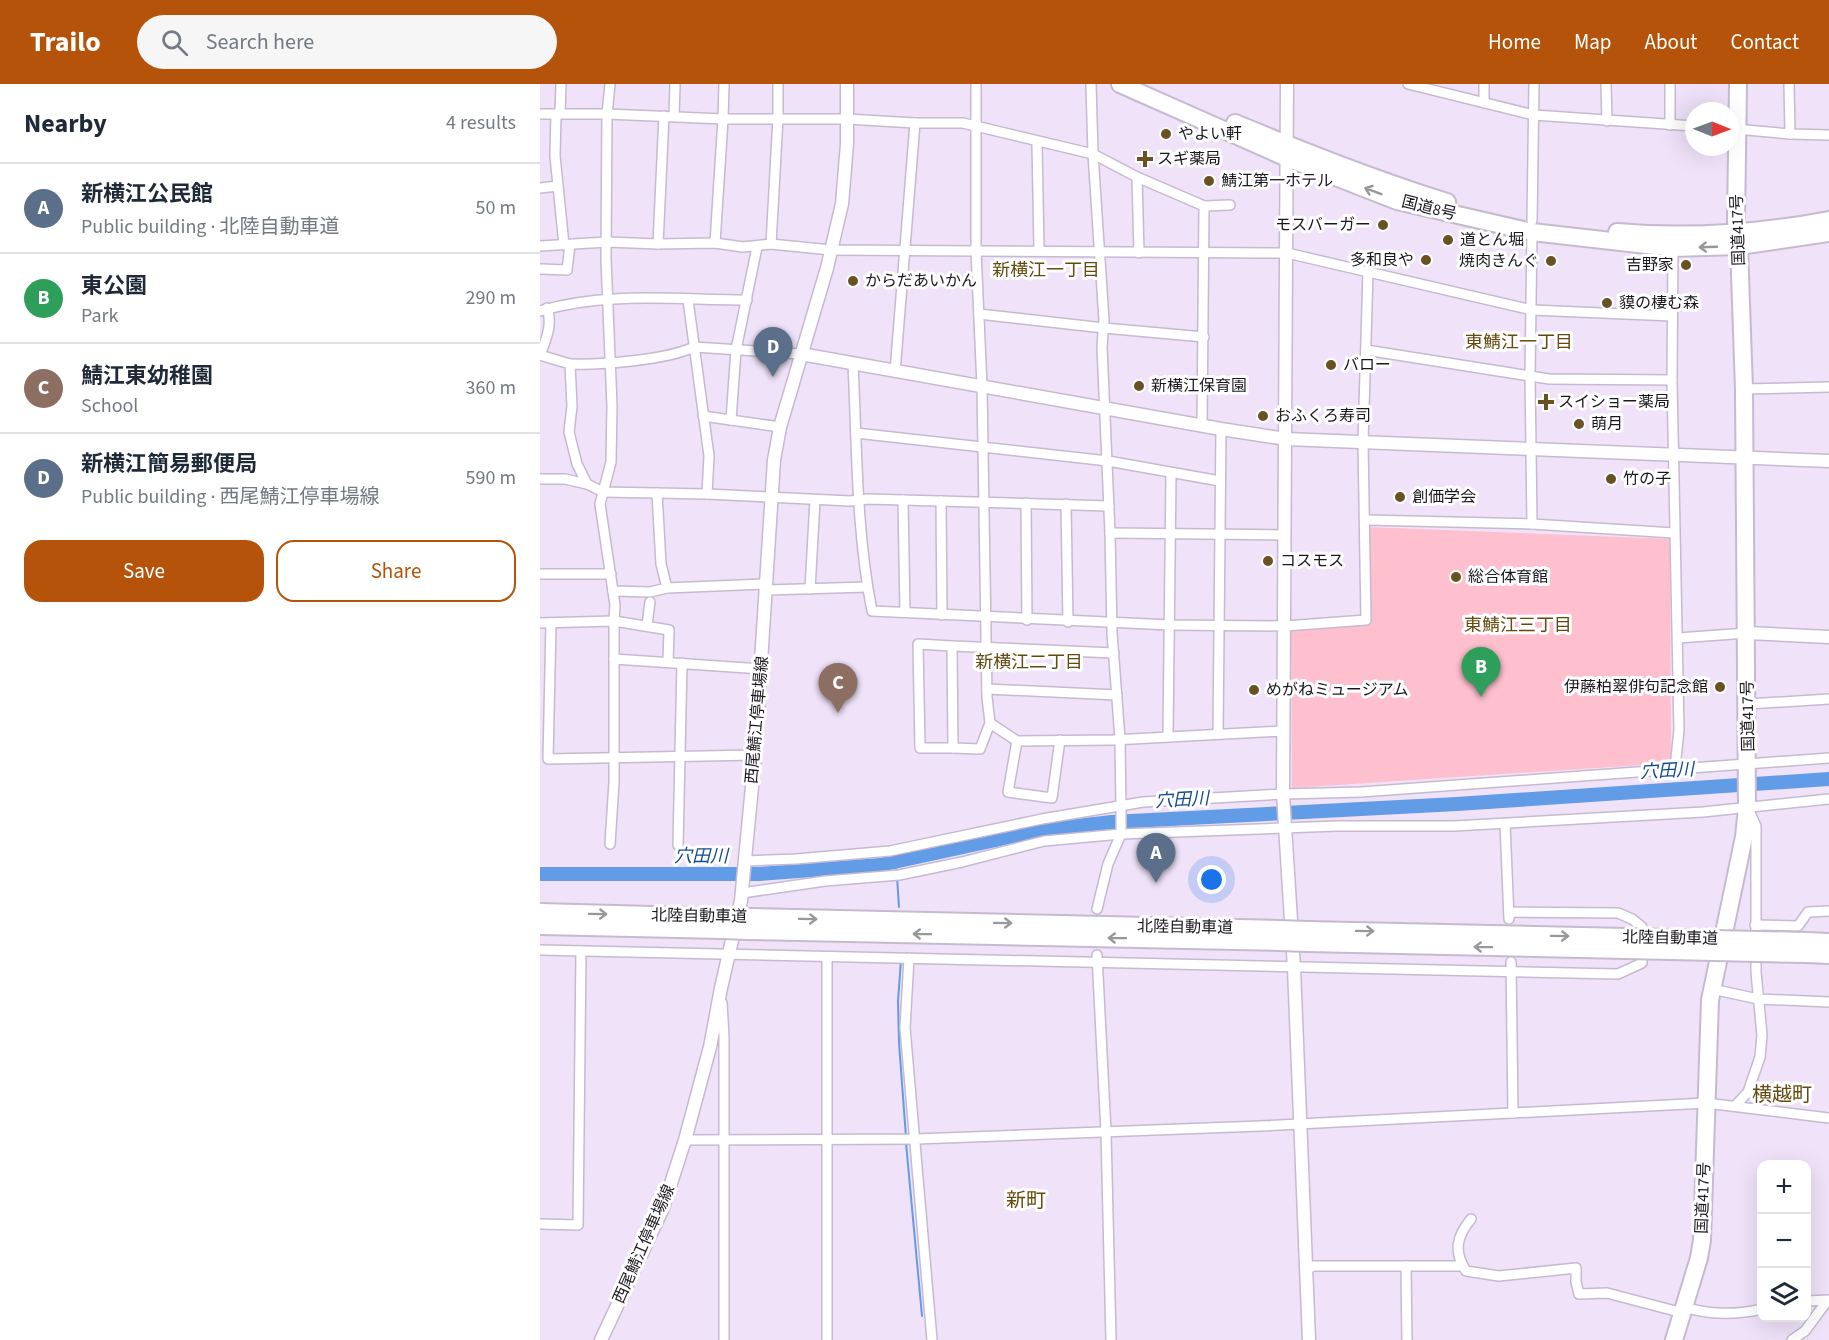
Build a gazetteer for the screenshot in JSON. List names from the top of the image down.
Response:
{
  "streets": {
    "highway": ["国道8号", "国道417号", "北陸自動車道"],
    "street": ["西尾鯖江停車場線"]
  },
  "crossings": [
    ["国道8号", "国道417号"]
  ],
  "districts": [
    "新横江一丁目",
    "東鯖江一丁目",
    "東鯖江三丁目",
    "新横江二丁目",
    "横越町",
    "新町"
  ],
  "water": ["穴田川"],
  "places": {
    "other": [
      "やよい軒",
      "鯖江第一ホテル",
      "モスバーガー",
      "道とん堀",
      "多和良や",
      "焼肉きんぐ",
      "吉野家",
      "からだあいかん",
      "貘の棲む森",
      "バロー",
      "新横江保育園",
      "おふくろ寿司",
      "萌月",
      "竹の子",
      "創価学会",
      "コスモス",
      "総合体育館",
      "伊藤柏翠俳句記念館",
      "めがねミュージアム"
    ],
    "health": ["スギ薬局", "スイショー薬局"]
  },
  "north": "right",
  "page": {
    "header": "Trailo",
    "search": "Search here",
    "nav": [
      "Home",
      "Map",
      "About",
      "Contact"
    ],
    "heading": ["Nearby", "4 results"],
    "list": [
      {
        "mark": "A",
        "name": "新横江公民館",
        "note": "Public building · 北陸自動車道",
        "value": "50 m"
      },
      {
        "mark": "B",
        "name": "東公園",
        "note": "Park",
        "value": "290 m"
      },
      {
        "mark": "C",
        "name": "鯖江東幼稚園",
        "note": "School",
        "value": "360 m"
      },
      {
        "mark": "D",
        "name": "新横江簡易郵便局",
        "note": "Public building · 西尾鯖江停車場線",
        "value": "590 m"
      }
    ],
    "pins": [
      "D",
      "B",
      "C",
      "A"
    ],
    "buttons": ["Save", "Share"],
    "map_buttons": ["+", "−"]
  }
}
